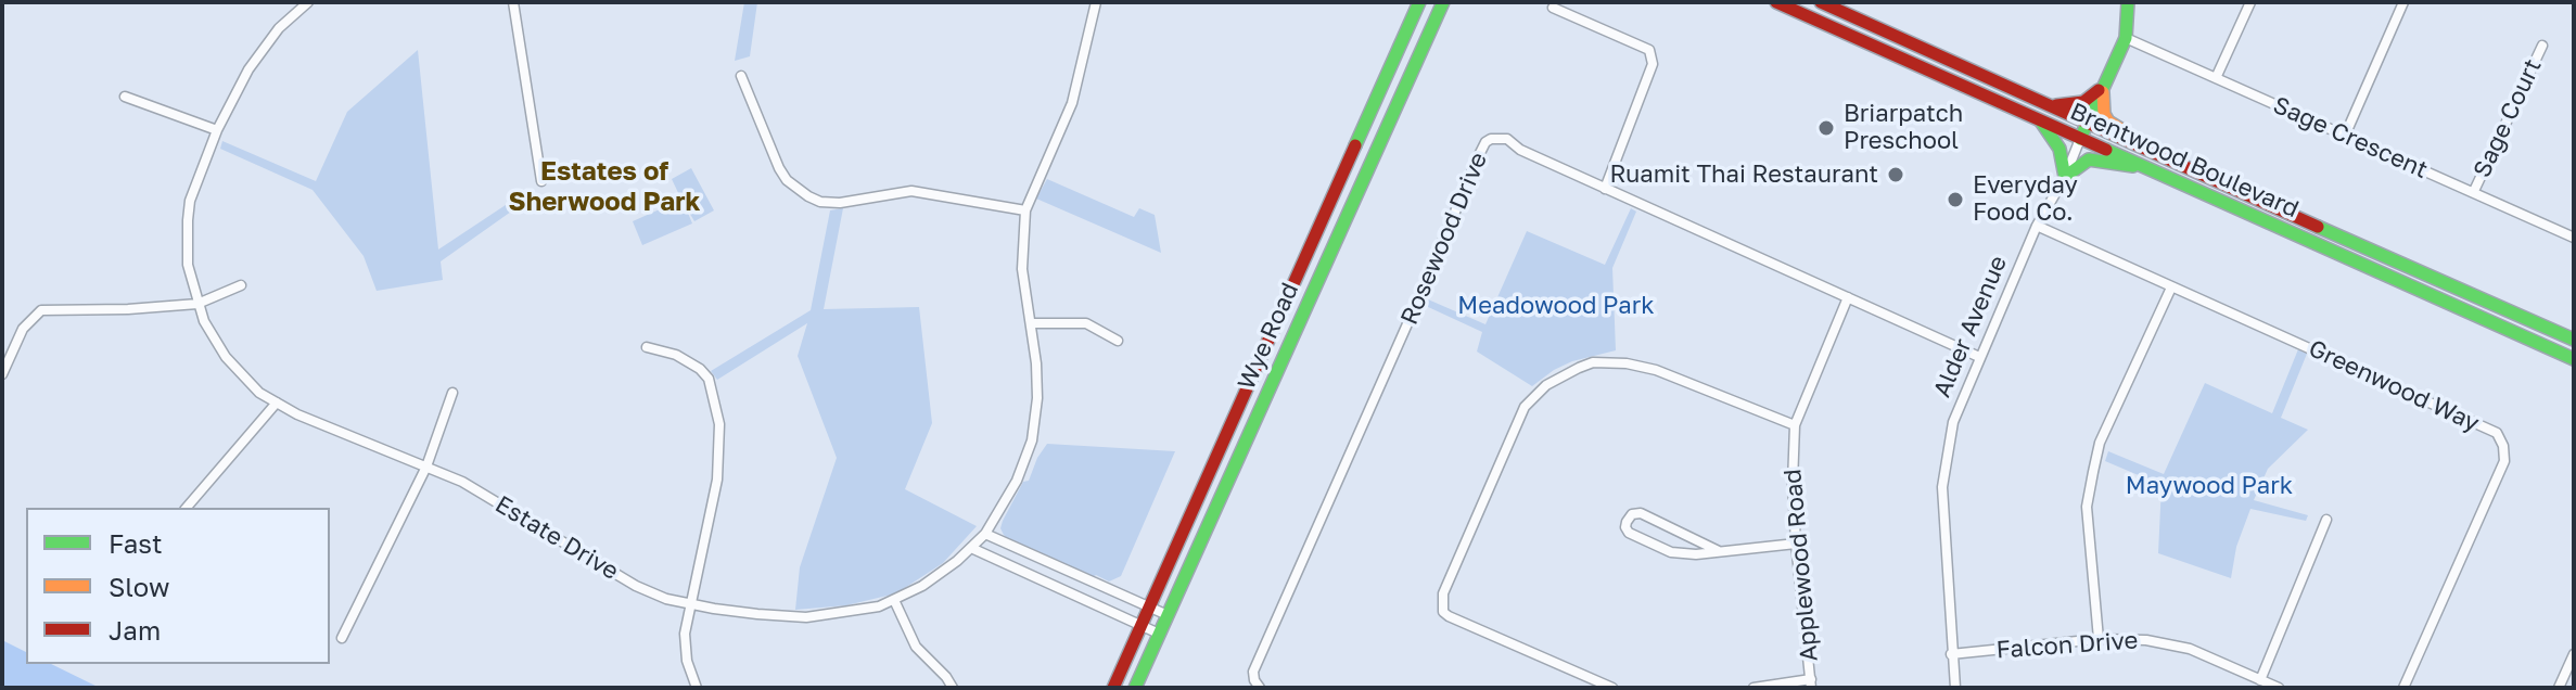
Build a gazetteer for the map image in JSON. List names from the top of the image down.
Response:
{
  "streets": {
    "main road": ["Brentwood Boulevard", "Alder Avenue", "Wye Road"],
    "street": [
      "Sage Court",
      "Sage Crescent",
      "Rosewood Drive",
      "Greenwood Way",
      "Estate Drive",
      "Applewood Road",
      "Falcon Drive"
    ]
  },
  "crossings": [
    ["Sage Court", "Sage Crescent"],
    ["Sage Crescent", "Alder Avenue"],
    ["Brentwood Boulevard", "Alder Avenue"],
    ["Rosewood Drive", "Alder Avenue"],
    ["Rosewood Drive", "Applewood Road"],
    ["Alder Avenue", "Greenwood Way"],
    ["Alder Avenue", "Falcon Drive"]
  ],
  "districts": ["Estates of Sherwood Park"],
  "parks": ["Meadowood Park", "Maywood Park"],
  "places": ["Briarpatch Preschool", "Ruamit Thai Restaurant", "Everyday Food Co."],
  "legend": ["Fast", "Slow", "Jam"]
}
